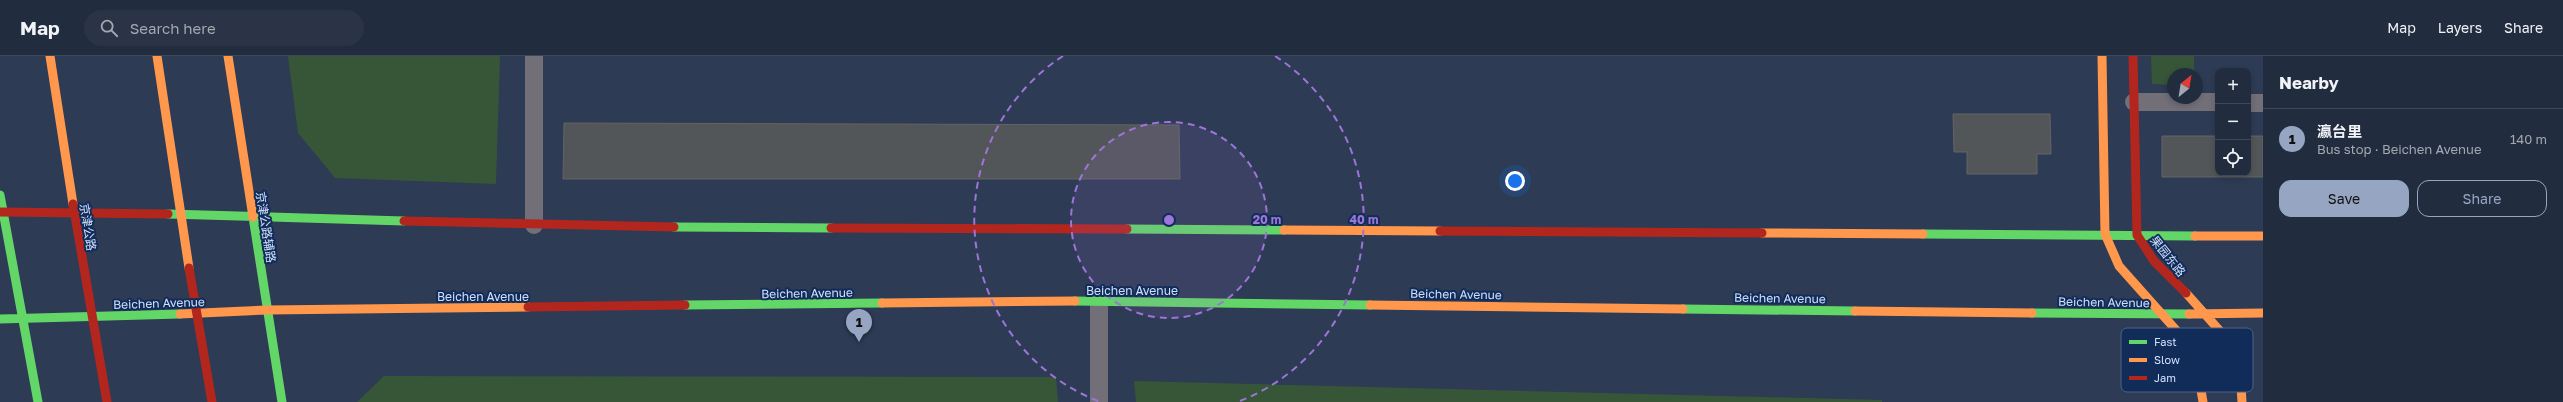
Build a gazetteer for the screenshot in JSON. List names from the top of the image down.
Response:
{
  "streets": {
    "main road": [
      "京津公路",
      "京津公路辅路",
      "果园东路",
      "Beichen Avenue"
    ]
  },
  "crossings": [
    ["京津公路辅路", "Beichen Avenue"],
    ["果园东路", "Beichen Avenue"]
  ],
  "legend": ["Fast", "Slow", "Jam"],
  "north": "top right",
  "page": {
    "header": "Map",
    "search": "Search here",
    "nav": ["Map", "Layers", "Share"],
    "heading": "Nearby",
    "map_buttons": ["+", "−"],
    "list": [
      {
        "mark": "1",
        "name": "瀛台里",
        "note": "Bus stop · Beichen Avenue",
        "value": "140 m"
      }
    ],
    "buttons": ["Save", "Share"],
    "pins": "1"
  },
  "rings": ["20 m", "40 m"]
}
